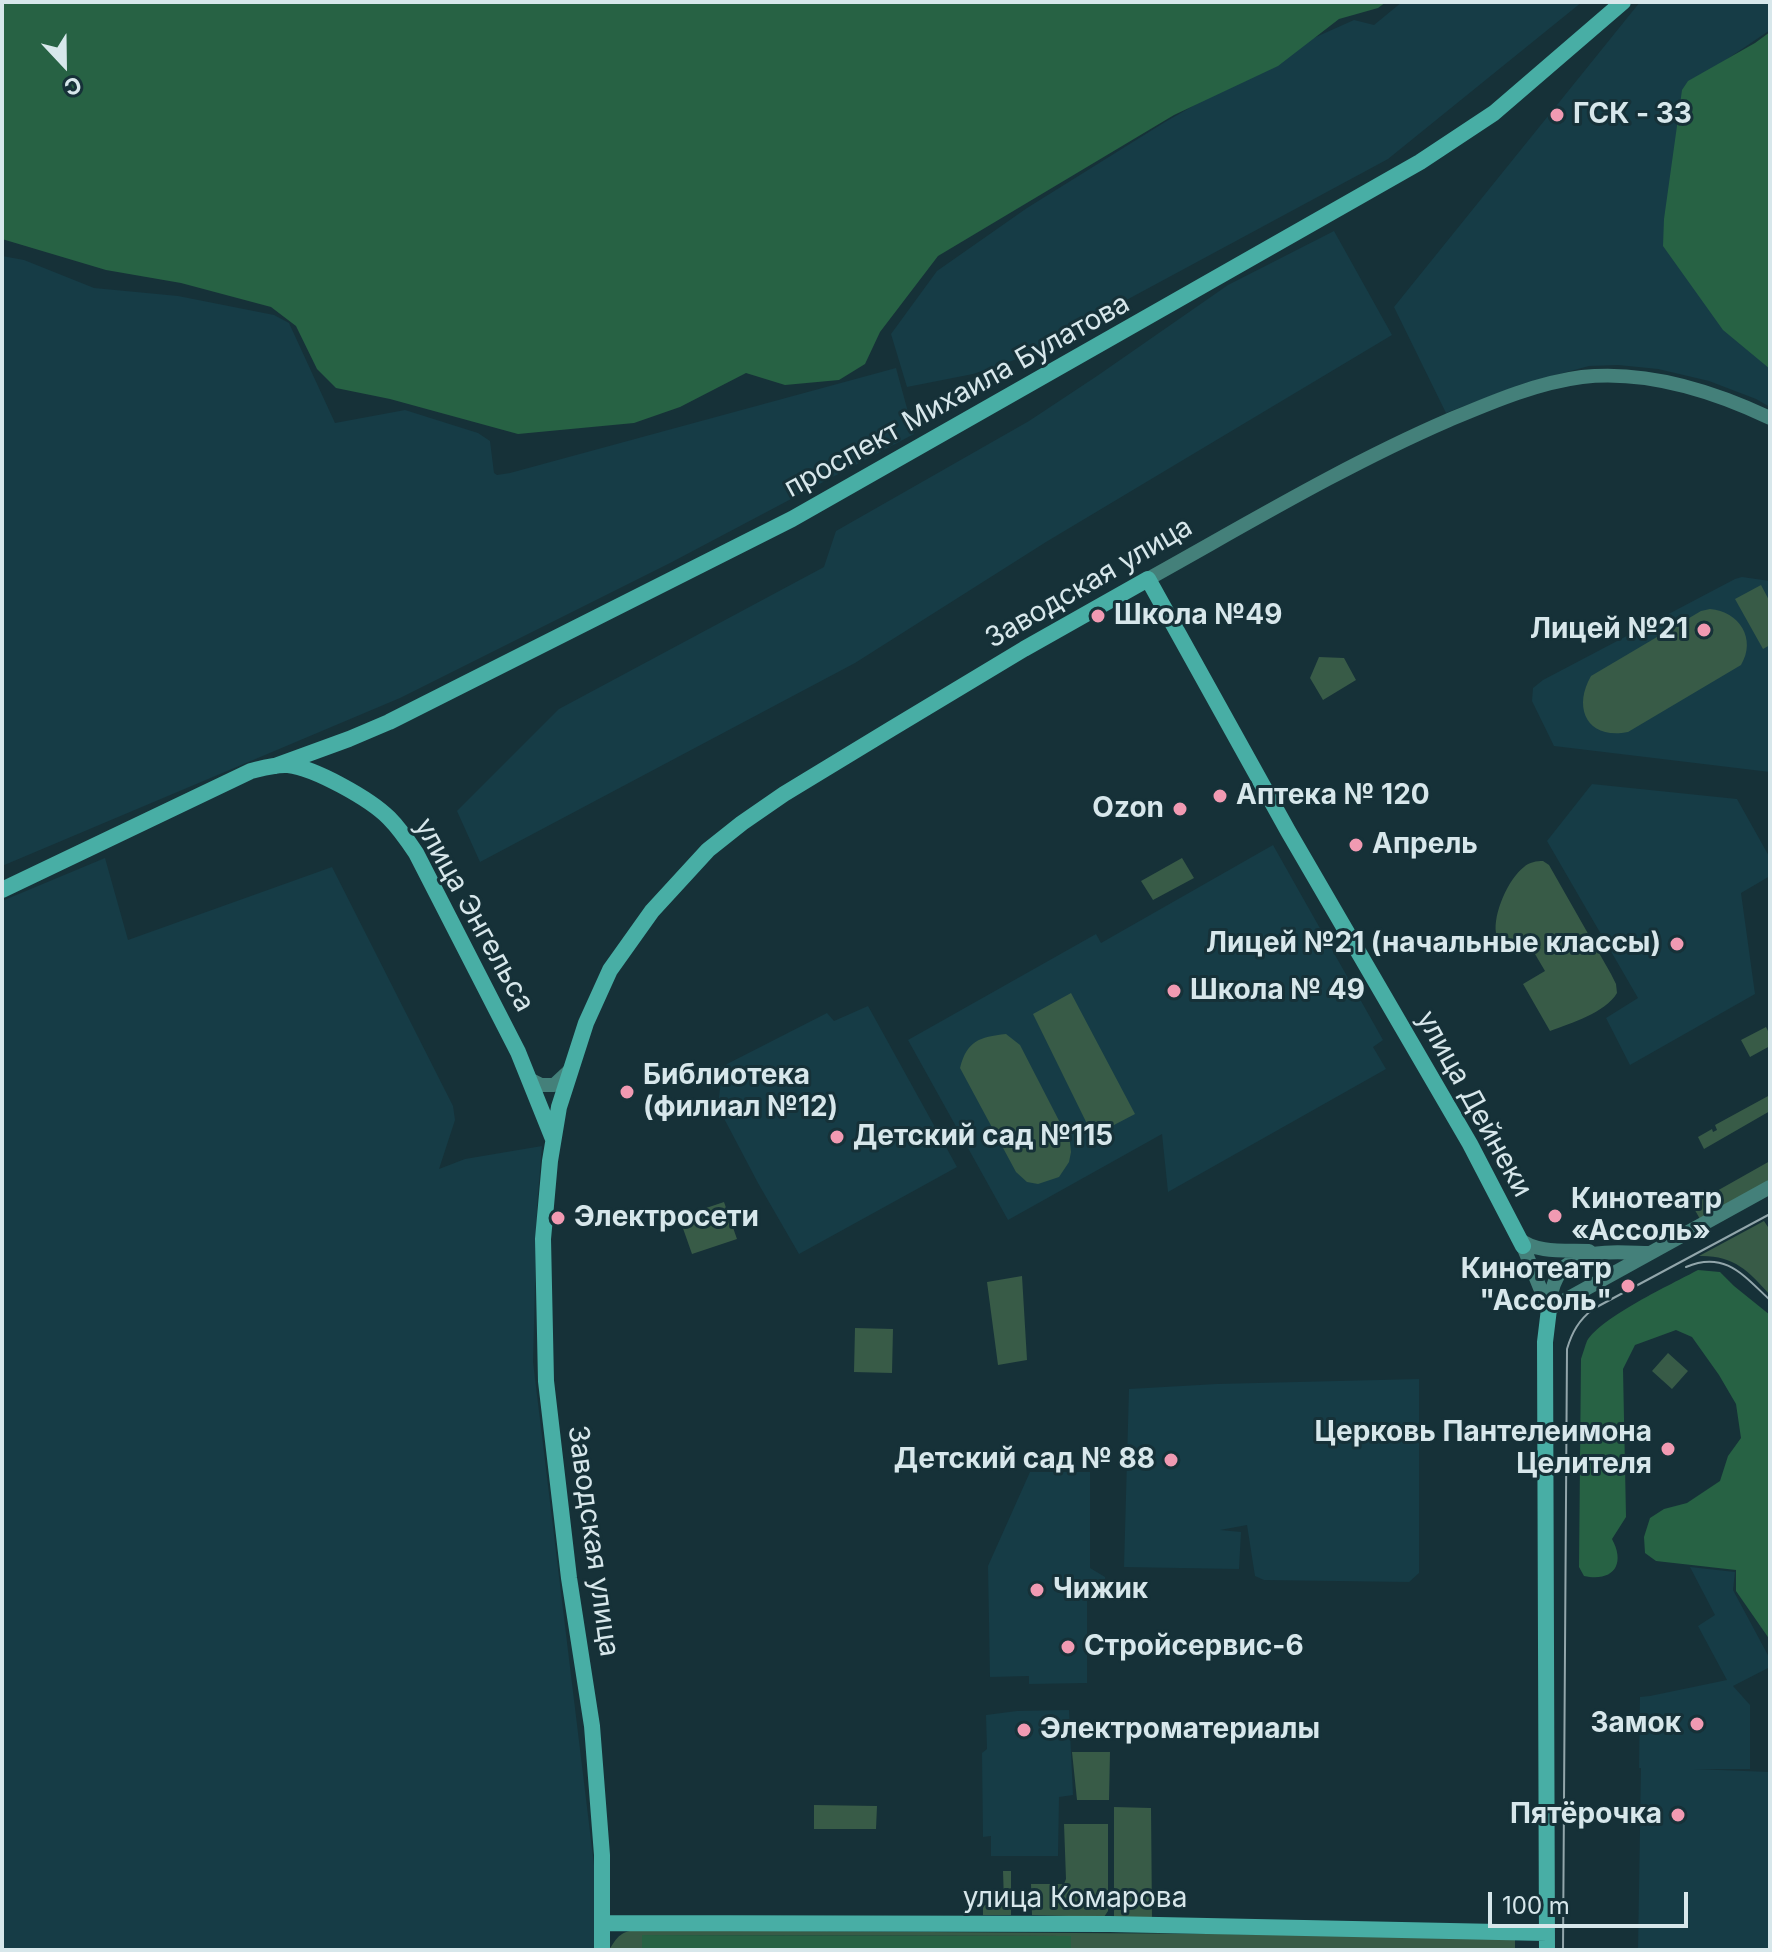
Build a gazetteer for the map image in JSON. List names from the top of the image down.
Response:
{
  "streets": {
    "street": [
      "проспект Михаила Булатова",
      "Заводская улица",
      "улица Энгельса",
      "улица Дейнеки",
      "улица Комарова"
    ]
  },
  "crossings": [
    ["проспект Михаила Булатова", "улица Энгельса"],
    ["Заводская улица", "улица Энгельса"],
    ["Заводская улица", "улица Дейнеки"],
    ["Заводская улица", "улица Комарова"],
    ["улица Дейнеки", "улица Комарова"]
  ],
  "places": [
    "ГСК - 33",
    "Школа №49",
    "Лицей №21",
    "Аптека № 120",
    "Ozon",
    "Апрель",
    "Лицей №21 (начальные классы)",
    "Школа № 49",
    "Библиотека (филиал №12)",
    "Детский сад №115",
    "Кинотеатр «Ассоль»",
    "Электросети",
    "Кинотеатр \"Ассоль\"",
    "Церковь Пантелеимона Целителя",
    "Детский сад № 88",
    "Чижик",
    "Стройсервис-6",
    "Замок",
    "Электроматериалы",
    "Пятёрочка"
  ],
  "scale_bar": "100 m",
  "north": "bottom"
}
